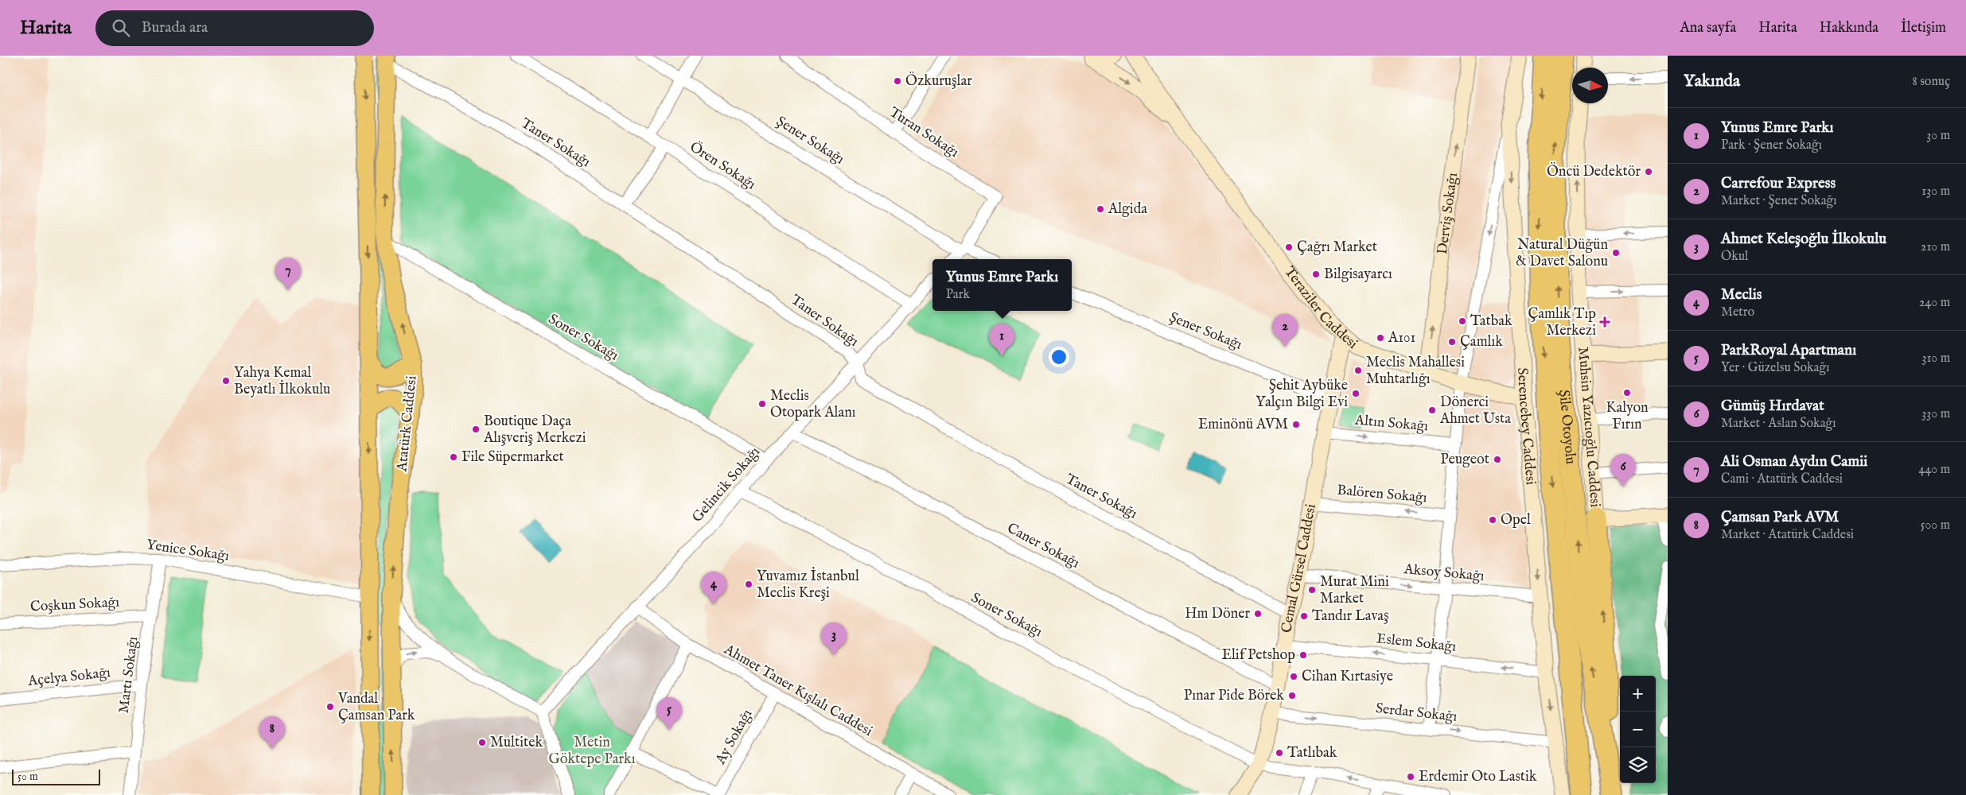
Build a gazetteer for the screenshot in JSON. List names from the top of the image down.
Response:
{
  "streets": {
    "highway": ["Şile Otoyolu"],
    "main road": [
      "Derviş Sokağı",
      "Teraziler Caddesi",
      "Atatürk Caddesi",
      "Serencebey Caddesi",
      "Muhsin Yazıcıoğlu Caddesi",
      "Cemal Gürsel Caddesi"
    ],
    "street": [
      "Turan Sokağı",
      "Şener Sokağı",
      "Taner Sokağı",
      "Ören Sokağı",
      "Soner Sokağı",
      "Altın Sokağı",
      "Gelincik Sokağı",
      "Balören Sokağı",
      "Caner Sokağı",
      "Yenice Sokağı",
      "Aksoy Sokağı",
      "Coşkun Sokağı",
      "Eslem Sokağı",
      "Martı Sokağı",
      "Açelya Sokağı",
      "Ahmet Taner Kışlalı Caddesi",
      "Serdar Sokağı",
      "Ay Sokağı"
    ]
  },
  "crossings": [
    ["Turan Sokağı", "Şener Sokağı"],
    ["Şener Sokağı", "Cemal Gürsel Caddesi"],
    ["Taner Sokağı", "Atatürk Caddesi"],
    ["Taner Sokağı", "Gelincik Sokağı"],
    ["Taner Sokağı", "Cemal Gürsel Caddesi"],
    ["Ören Sokağı", "Gelincik Sokağı"],
    ["Derviş Sokağı", "Teraziler Caddesi"],
    ["Teraziler Caddesi", "Serencebey Caddesi"],
    ["Teraziler Caddesi", "Cemal Gürsel Caddesi"],
    ["Soner Sokağı", "Atatürk Caddesi"],
    ["Soner Sokağı", "Gelincik Sokağı"],
    ["Soner Sokağı", "Cemal Gürsel Caddesi"],
    ["Altın Sokağı", "Cemal Gürsel Caddesi"],
    ["Serencebey Caddesi", "Aksoy Sokağı"],
    ["Serencebey Caddesi", "Eslem Sokağı"],
    ["Serencebey Caddesi", "Serdar Sokağı"],
    ["Gelincik Sokağı", "Caner Sokağı"],
    ["Gelincik Sokağı", "Ahmet Taner Kışlalı Caddesi"],
    ["Balören Sokağı", "Cemal Gürsel Caddesi"],
    ["Caner Sokağı", "Cemal Gürsel Caddesi"],
    ["Yenice Sokağı", "Martı Sokağı"],
    ["Cemal Gürsel Caddesi", "Aksoy Sokağı"],
    ["Cemal Gürsel Caddesi", "Eslem Sokağı"],
    ["Cemal Gürsel Caddesi", "Serdar Sokağı"],
    ["Coşkun Sokağı", "Martı Sokağı"],
    ["Martı Sokağı", "Açelya Sokağı"],
    ["Ahmet Taner Kışlalı Caddesi", "Ay Sokağı"]
  ],
  "one_way": [
    "Derviş Sokağı",
    "Altın Sokağı",
    "Serencebey Caddesi",
    "Balören Sokağı",
    "Aksoy Sokağı",
    "Eslem Sokağı"
  ],
  "parks": ["Metin Göktepe Parkı"],
  "places": {
    "other": [
      "Özkuruşlar",
      "Öncü Dedektör",
      "Algida",
      "Çağrı Market",
      "Natural Düğün & Davet Salonu",
      "Bilgisayarcı",
      "Tatbak",
      "A101",
      "Çamlık",
      "Meclis Mahallesi Muhtarlığı",
      "Yahya Kemal Beyatlı İlkokulu",
      "Kalyon Fırın",
      "Şehit Aybüke Yalçın Bilgi Evi",
      "Meclis Otopark Alanı",
      "Dönerci Ahmet Usta",
      "Eminönü AVM",
      "Boutique Daça Alışveriş Merkezi",
      "File Süpermarket",
      "Peugeot",
      "Opel",
      "Yuvamız İstanbul Meclis Kreşi",
      "Murat Mini Market",
      "Hm Döner",
      "Tandır Lavaş",
      "Elif Petshop",
      "Cihan Kırtasiye",
      "Pınar Pide Börek",
      "Vandal Çamsan Park",
      "Multitek",
      "Tatlıbak",
      "Erdemir Oto Lastik"
    ],
    "health": ["Çamlık Tıp Merkezi"]
  },
  "scale_bar": "50 m",
  "north": "right",
  "page": {
    "header": "Harita",
    "search": "Burada ara",
    "nav": [
      "Ana sayfa",
      "Harita",
      "Hakkında",
      "İletişim"
    ],
    "heading": ["Yakında", "8 sonuç"],
    "list": [
      {
        "mark": "1",
        "name": "Yunus Emre Parkı",
        "note": "Park · Şener Sokağı",
        "value": "30 m"
      },
      {
        "mark": "2",
        "name": "Carrefour Express",
        "note": "Market · Şener Sokağı",
        "value": "130 m"
      },
      {
        "mark": "3",
        "name": "Ahmet Keleşoğlu İlkokulu",
        "note": "Okul",
        "value": "210 m"
      },
      {
        "mark": "4",
        "name": "Meclis",
        "note": "Metro",
        "value": "240 m"
      },
      {
        "mark": "5",
        "name": "ParkRoyal Apartmanı",
        "note": "Yer · Güzelsu Sokağı",
        "value": "310 m"
      },
      {
        "mark": "6",
        "name": "Gümüş Hırdavat",
        "note": "Market · Aslan Sokağı",
        "value": "330 m"
      },
      {
        "mark": "7",
        "name": "Ali Osman Aydın Camii",
        "note": "Cami · Atatürk Caddesi",
        "value": "440 m"
      },
      {
        "mark": "8",
        "name": "Çamsan Park AVM",
        "note": "Market · Atatürk Caddesi",
        "value": "500 m"
      }
    ],
    "pins": [
      "7",
      "2",
      "1",
      "6",
      "4",
      "3",
      "5",
      "8"
    ],
    "popup": ["Yunus Emre Parkı", "Park"],
    "map_buttons": ["+", "−"],
    "scale": "50 m"
  }
}
